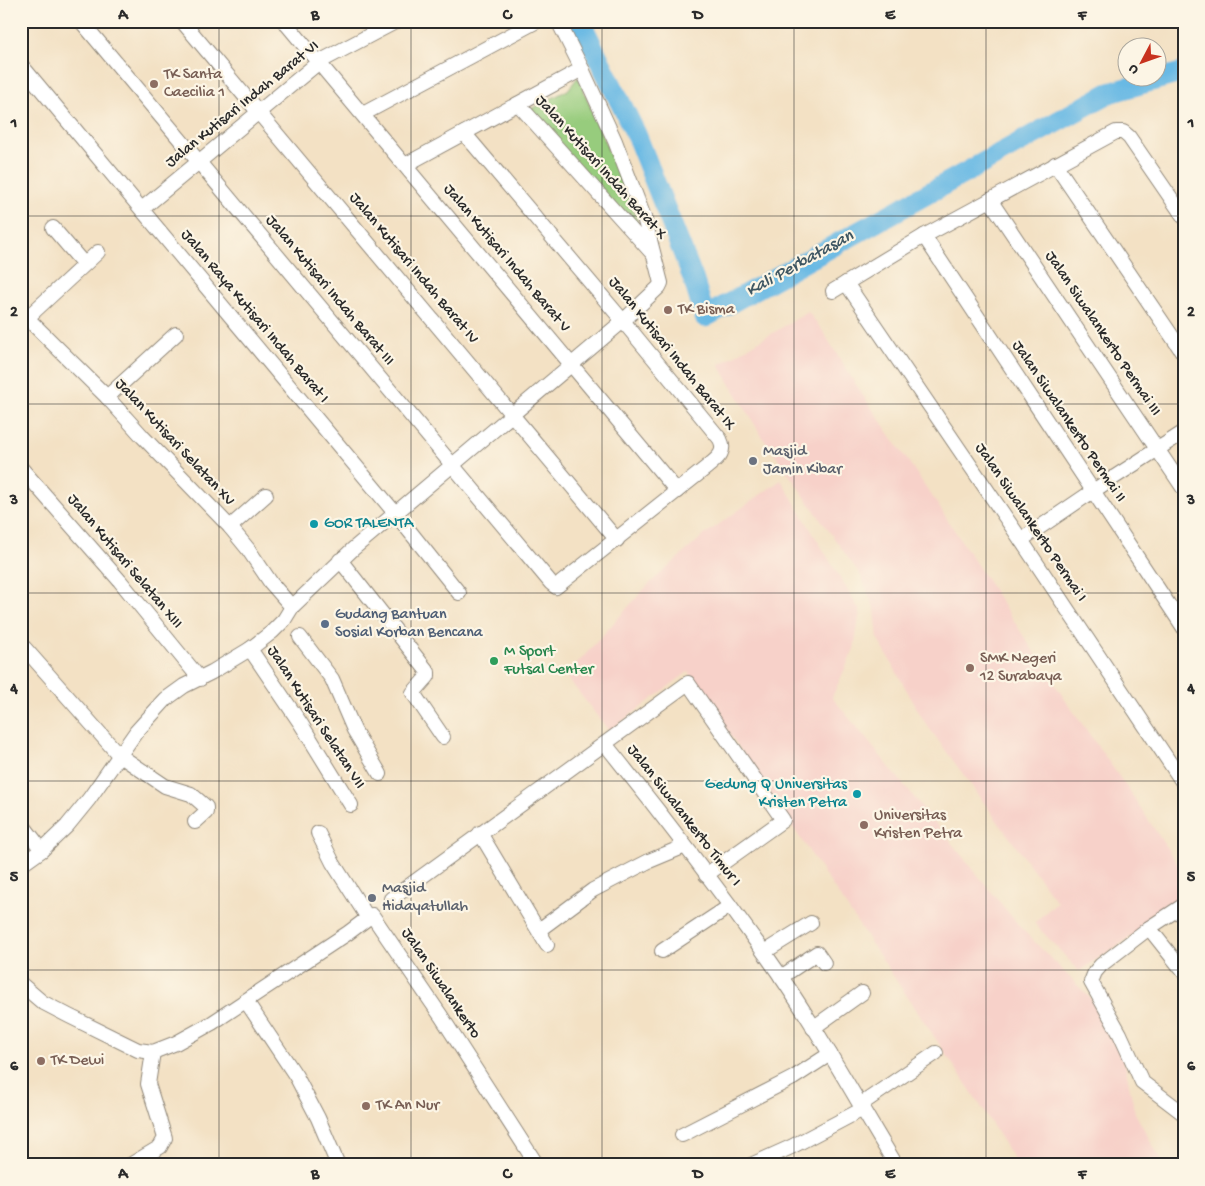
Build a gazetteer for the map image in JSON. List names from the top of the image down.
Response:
{
  "streets": {
    "street": [
      "Jalan Kutisari Indah Barat VI",
      "Jalan Kutisari Indah Barat X",
      "Jalan Kutisari Indah Barat V",
      "Jalan Kutisari Indah Barat IV",
      "Jalan Kutisari Indah Barat III",
      "Jalan Raya Kutisari Indah Barat I",
      "Jalan Siwalankerto Permai III",
      "Jalan Kutisari Indah Barat IX",
      "Jalan Siwalankerto Permai II",
      "Jalan Kutisari Selatan XV",
      "Jalan Siwalankerto Permai I",
      "Jalan Kutisari Selatan XIII",
      "Jalan Kutisari Selatan VII",
      "Jalan Siwalankerto Timur I",
      "Jalan Siwalankerto"
    ]
  },
  "crossings": [
    ["Jalan Kutisari Indah Barat VI", "Jalan Kutisari Indah Barat V"],
    ["Jalan Kutisari Indah Barat VI", "Jalan Kutisari Indah Barat IV"],
    ["Jalan Kutisari Indah Barat VI", "Jalan Kutisari Indah Barat III"],
    ["Jalan Kutisari Indah Barat VI", "Jalan Raya Kutisari Indah Barat I"],
    ["Jalan Kutisari Indah Barat X", "Jalan Kutisari Selatan VII"],
    ["Jalan Kutisari Indah Barat V", "Jalan Kutisari Indah Barat IX"],
    ["Jalan Kutisari Indah Barat V", "Jalan Kutisari Selatan VII"],
    ["Jalan Kutisari Indah Barat IV", "Jalan Kutisari Indah Barat IX"],
    ["Jalan Kutisari Indah Barat IV", "Jalan Kutisari Selatan VII"],
    ["Jalan Kutisari Indah Barat III", "Jalan Kutisari Indah Barat IX"],
    ["Jalan Kutisari Indah Barat III", "Jalan Kutisari Selatan VII"],
    ["Jalan Raya Kutisari Indah Barat I", "Jalan Kutisari Selatan VII"],
    ["Jalan Kutisari Indah Barat IX", "Jalan Kutisari Selatan VII"],
    ["Jalan Kutisari Selatan XV", "Jalan Kutisari Selatan VII"],
    ["Jalan Kutisari Selatan XIII", "Jalan Kutisari Selatan VII"],
    ["Jalan Siwalankerto Timur I", "Jalan Siwalankerto"]
  ],
  "water": ["Kali Perbatasan"],
  "places": [
    "TK Santa Caecilia 1",
    "TK Bisma",
    "Masjid Jamin Kibar",
    "GOR TALENTA",
    "Gudang Bantuan Sosial Korban Bencana",
    "M Sport Futsal Center",
    "SMK Negeri 12 Surabaya",
    "Gedung Q Universitas Kristen Petra",
    "Universitas Kristen Petra",
    "Masjid Hidayatullah",
    "TK Dewi",
    "TK An Nur"
  ],
  "north": "bottom left",
  "grid": {
    "columns": [
      "A",
      "B",
      "C",
      "D",
      "E",
      "F"
    ],
    "rows": [
      "1",
      "2",
      "3",
      "4",
      "5",
      "6"
    ]
  }
}
